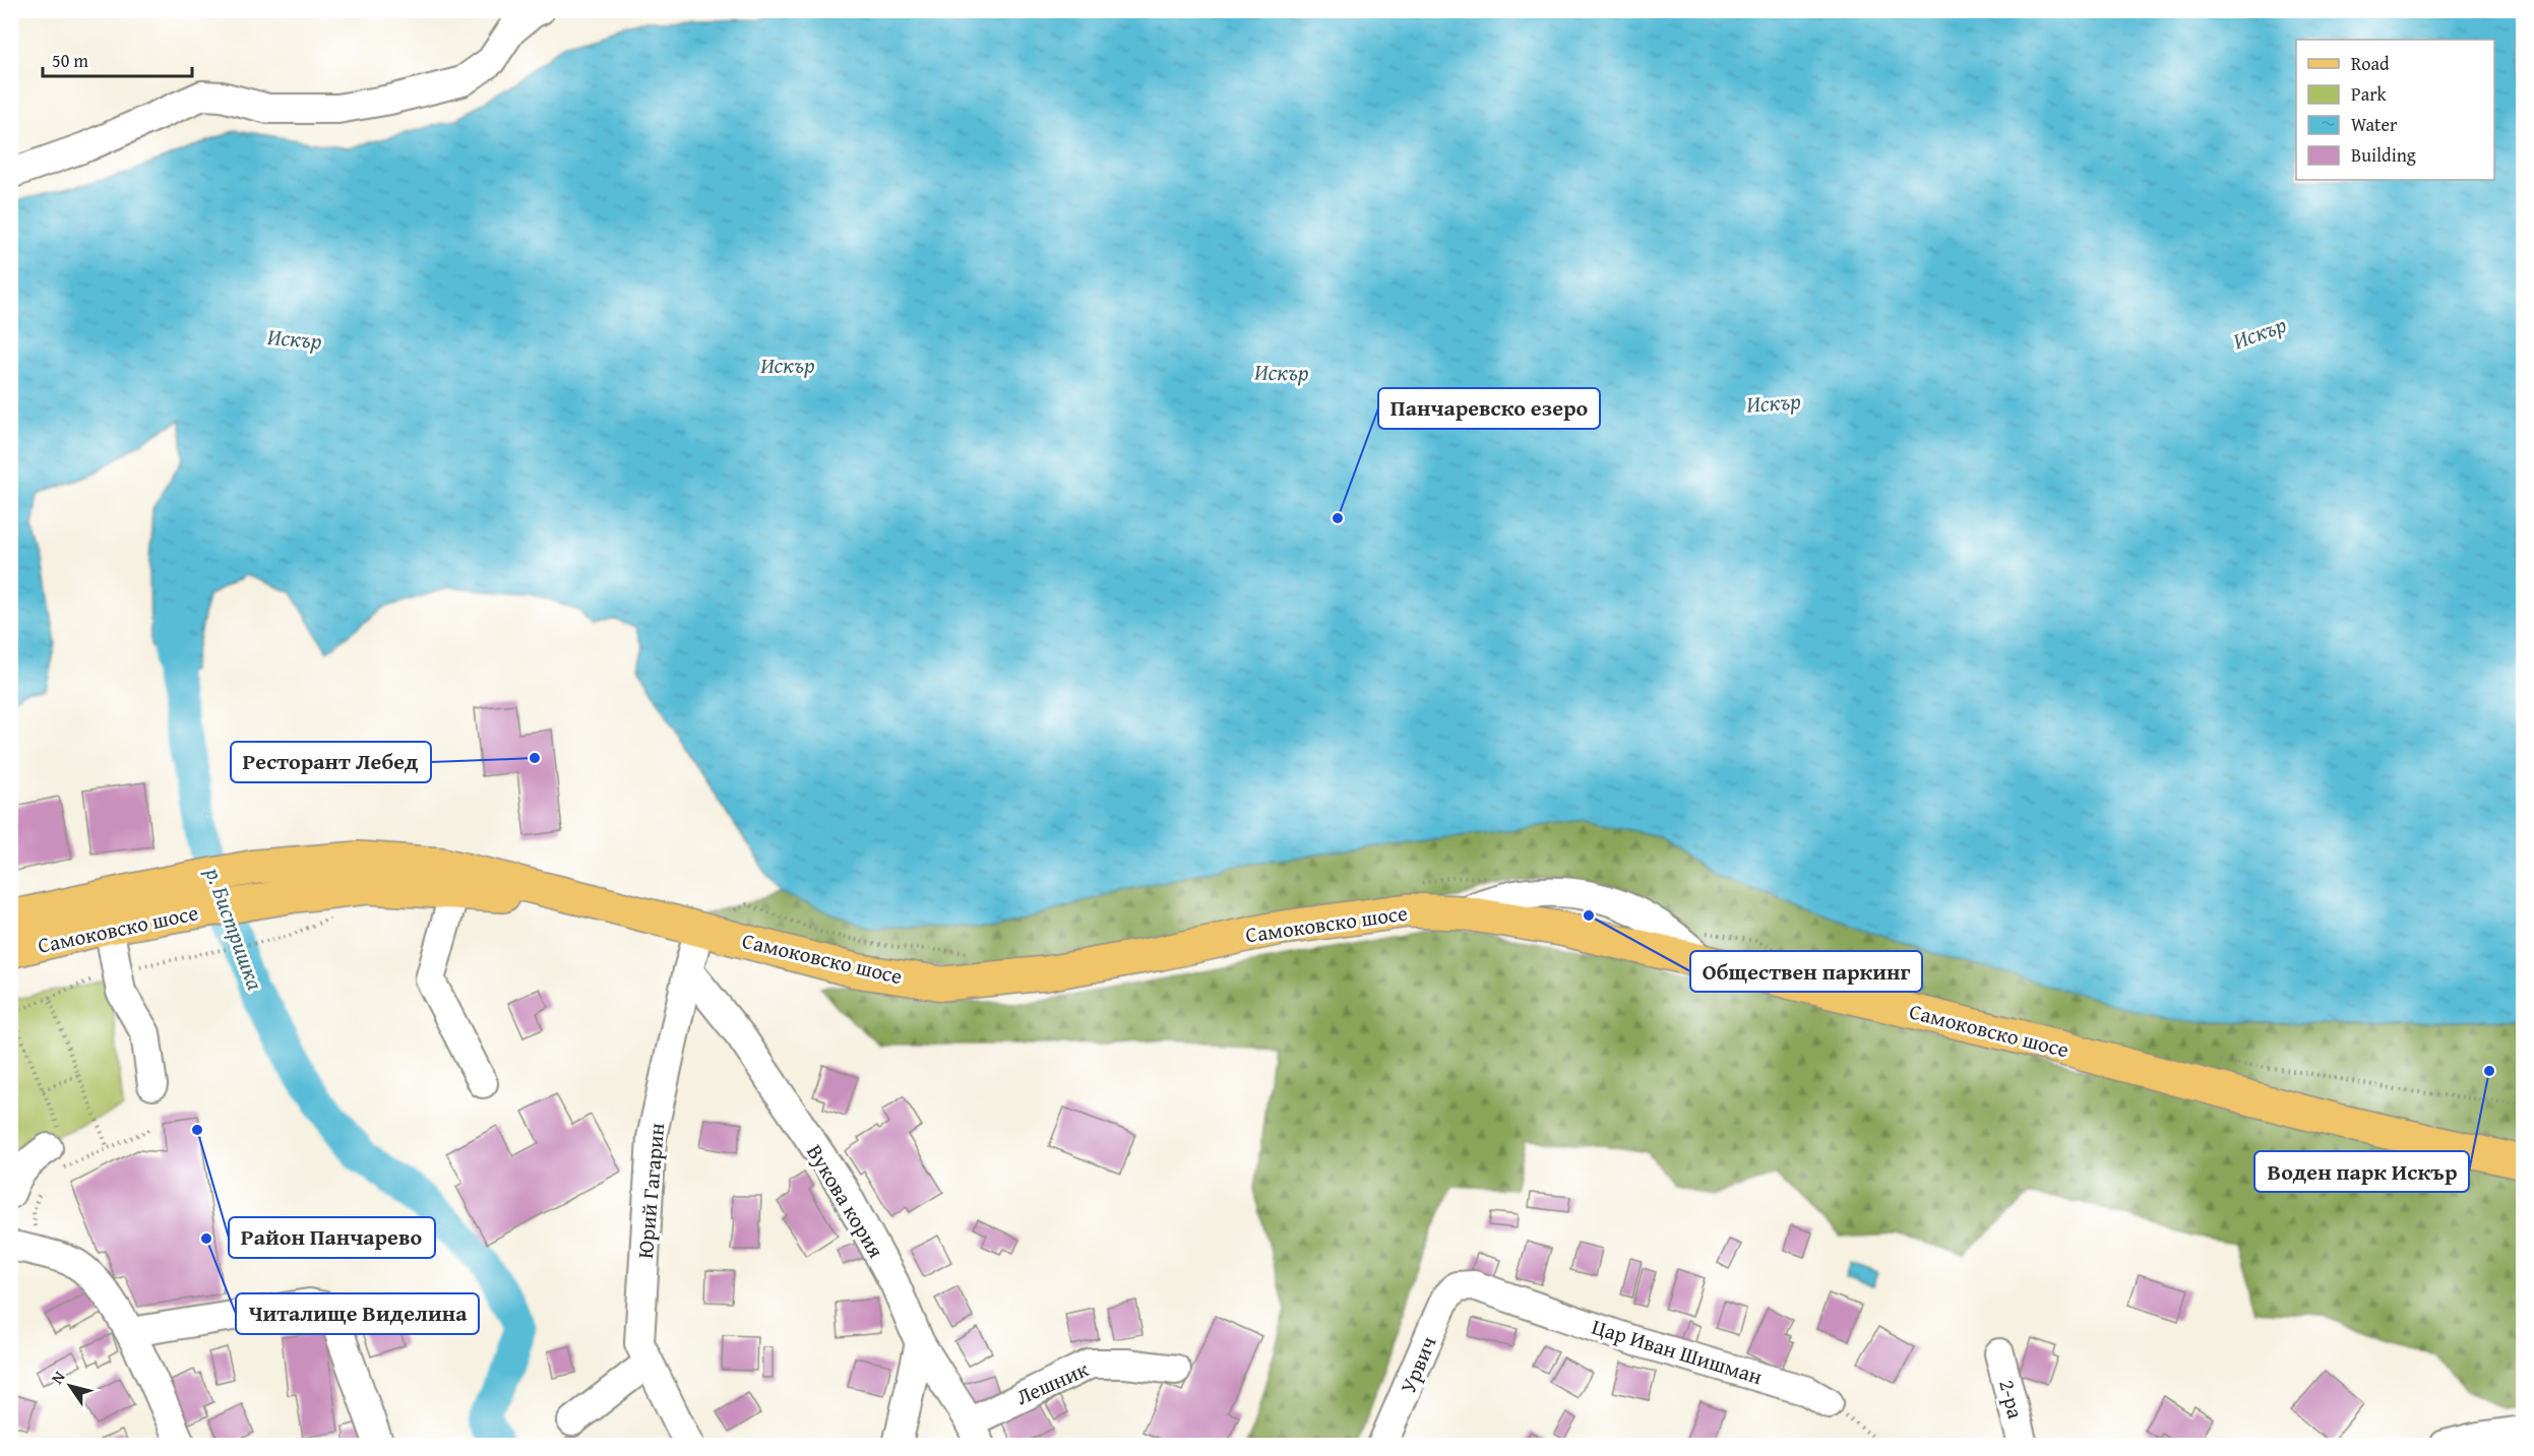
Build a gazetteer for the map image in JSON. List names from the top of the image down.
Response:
{
  "streets": {
    "main road": ["Самоковско шосе"],
    "street": [
      "Юрий Гагарин",
      "Вукова кория",
      "Цар Иван Шишман",
      "Урвич",
      "Лешник",
      "2-ра"
    ]
  },
  "crossings": [
    ["Самоковско шосе", "Юрий Гагарин"],
    ["Юрий Гагарин", "Вукова кория"],
    ["Вукова кория", "Лешник"],
    ["Цар Иван Шишман", "Урвич"]
  ],
  "water": ["Искър", "р. Бистришка"],
  "places": [
    "Панчаревско езеро",
    "Ресторант Лебед",
    "Обществен паркинг",
    "Воден парк Искър",
    "Район Панчарево",
    "Читалище Виделина"
  ],
  "legend": [
    "Road",
    "Park",
    "Water",
    "Building"
  ],
  "scale_bar": "50 m",
  "north": "top left"
}
